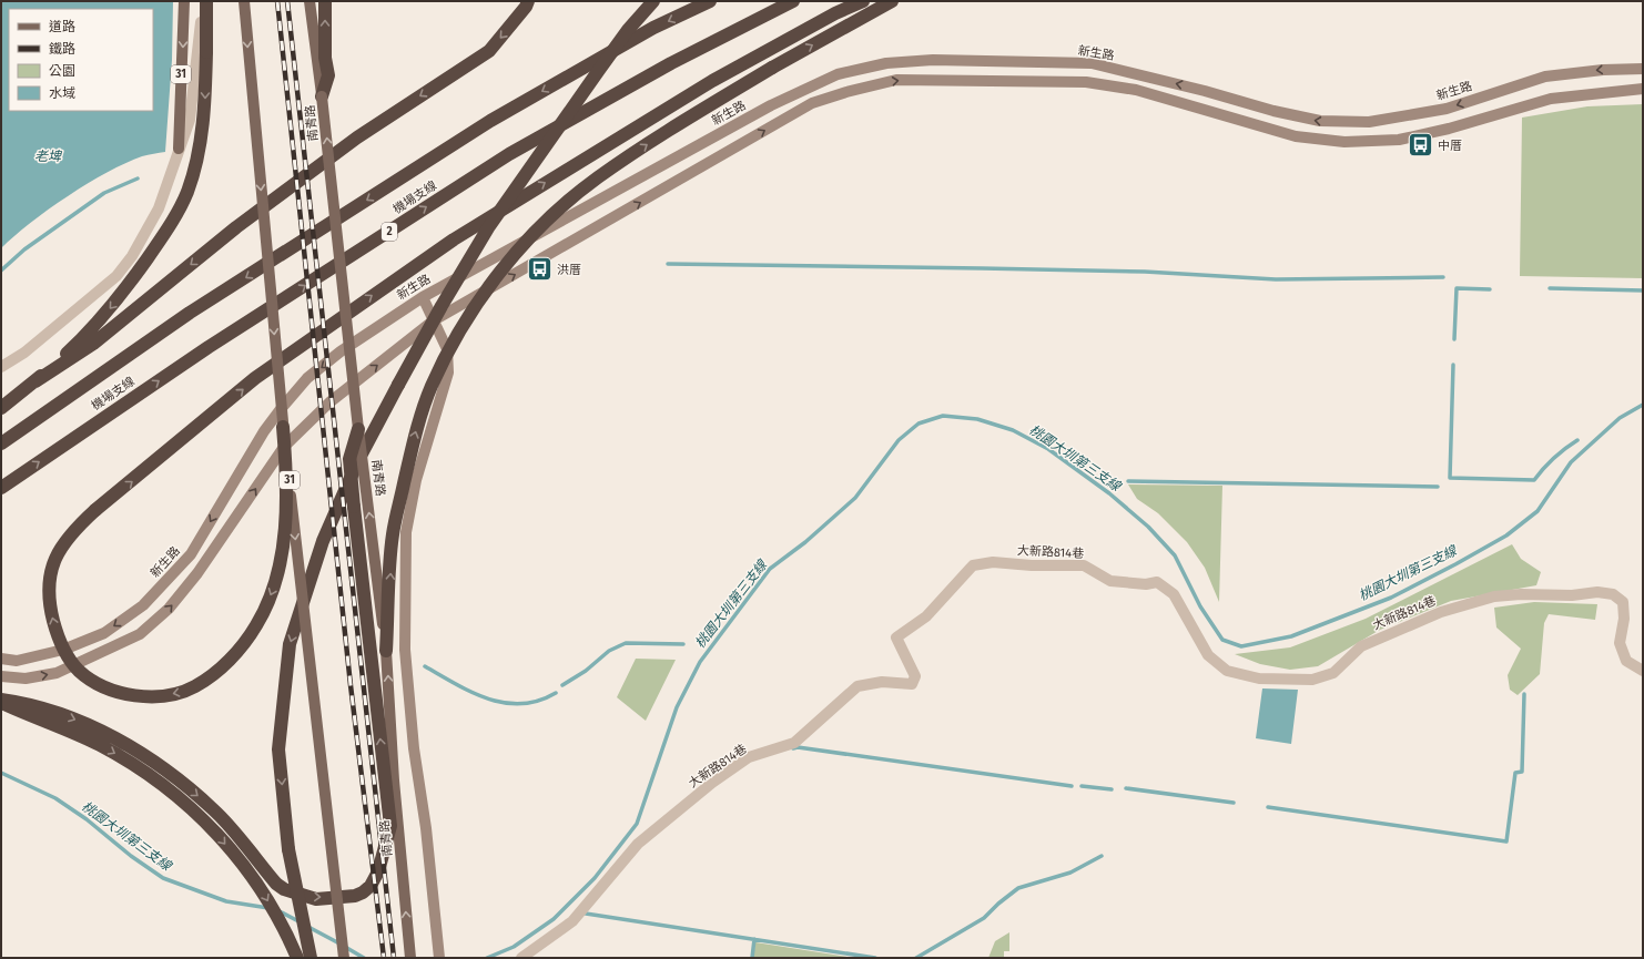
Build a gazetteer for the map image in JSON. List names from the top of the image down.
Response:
{
  "streets": {
    "highway": ["機場支線", "2"],
    "main road": ["新生路", "31", "南青路"],
    "street": ["大新路814巷"]
  },
  "water": ["老埤", "桃園大圳第三支線"],
  "places": {
    "bus stop": ["中厝", "洪厝"]
  },
  "legend": [
    "道路",
    "鐵路",
    "公園",
    "水域"
  ]
}
